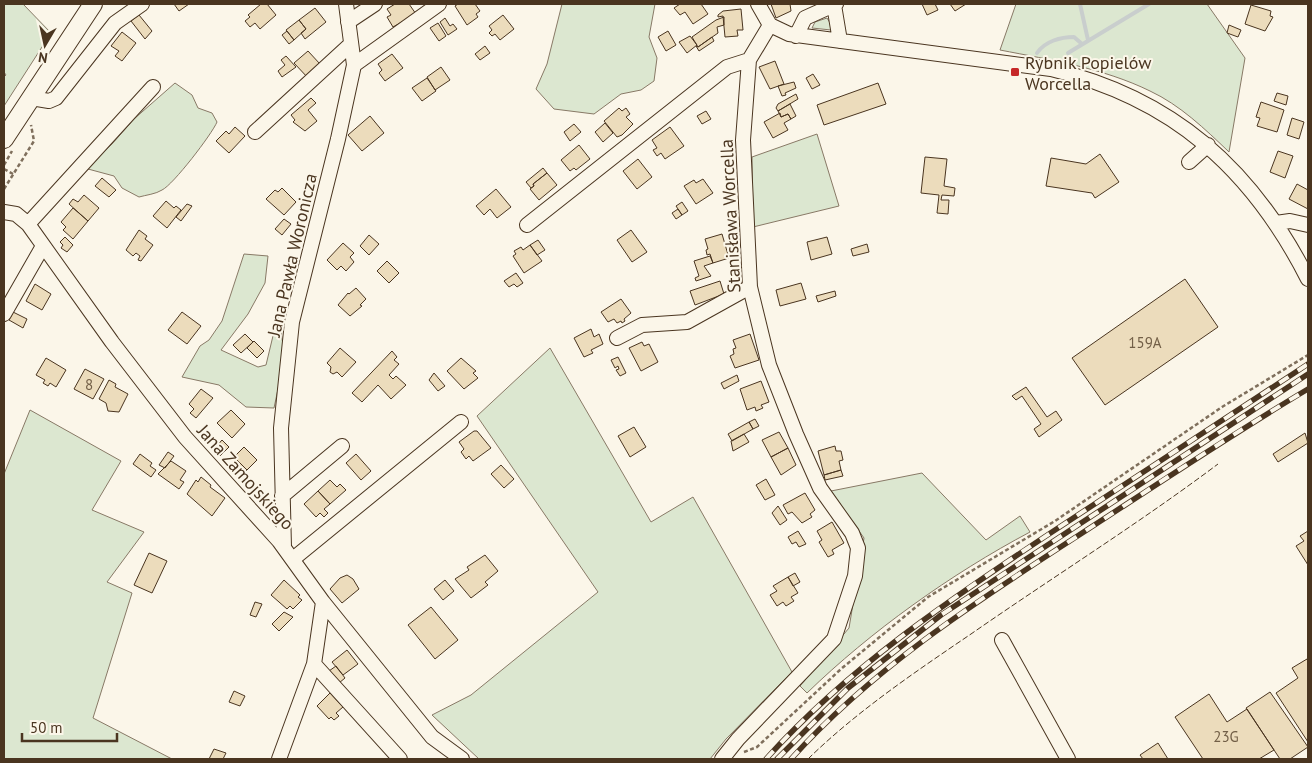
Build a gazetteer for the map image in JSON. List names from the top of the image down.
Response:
{
  "streets": {
    "street": ["Stanisława Worcella", "Jana Pawła Woronicza", "Jana Zamojskiego"]
  },
  "crossings": [
    ["Jana Pawła Woronicza", "Jana Zamojskiego"]
  ],
  "places": {
    "transit": ["Rybnik Popielów Worcella"]
  },
  "house_numbers": ["159A", "8", "23G"],
  "scale_bar": "50 m",
  "north": "bottom"
}
